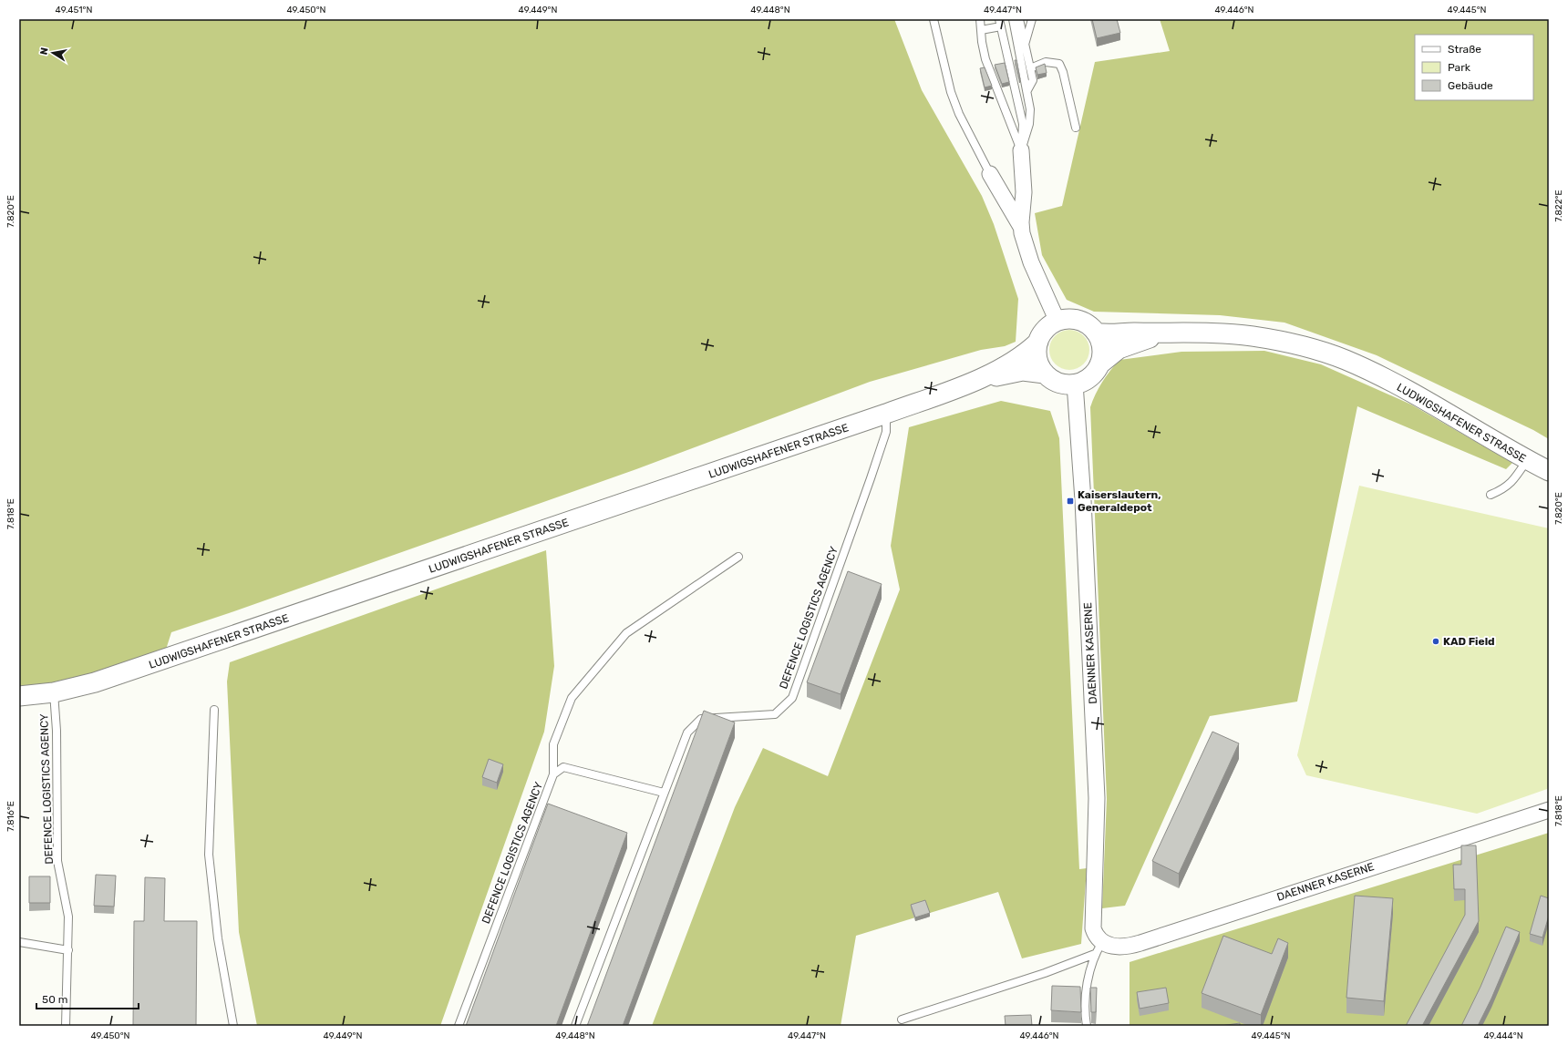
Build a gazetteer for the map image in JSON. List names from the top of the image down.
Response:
{
  "streets": {
    "street": ["LUDWIGSHAFENER STRASSE", "DAENNER KASERNE"],
    "lane": ["DEFENCE LOGISTICS AGENCY"]
  },
  "crossings": [
    ["LUDWIGSHAFENER STRASSE", "DEFENCE LOGISTICS AGENCY"],
    ["LUDWIGSHAFENER STRASSE", "DAENNER KASERNE"]
  ],
  "places": {
    "transit": ["Kaiserslautern, Generaldepot"],
    "other": ["KAD Field"]
  },
  "legend": ["Straße", "Park", "Gebäude"],
  "scale_bar": "50 m",
  "north": "left",
  "coordinates": [
    "49.451°N",
    "49.450°N",
    "49.449°N",
    "49.448°N",
    "49.447°N",
    "49.446°N",
    "49.445°N",
    "7.822°E",
    "7.820°E",
    "7.818°E",
    "7.816°E",
    "49.444°N"
  ]
}
